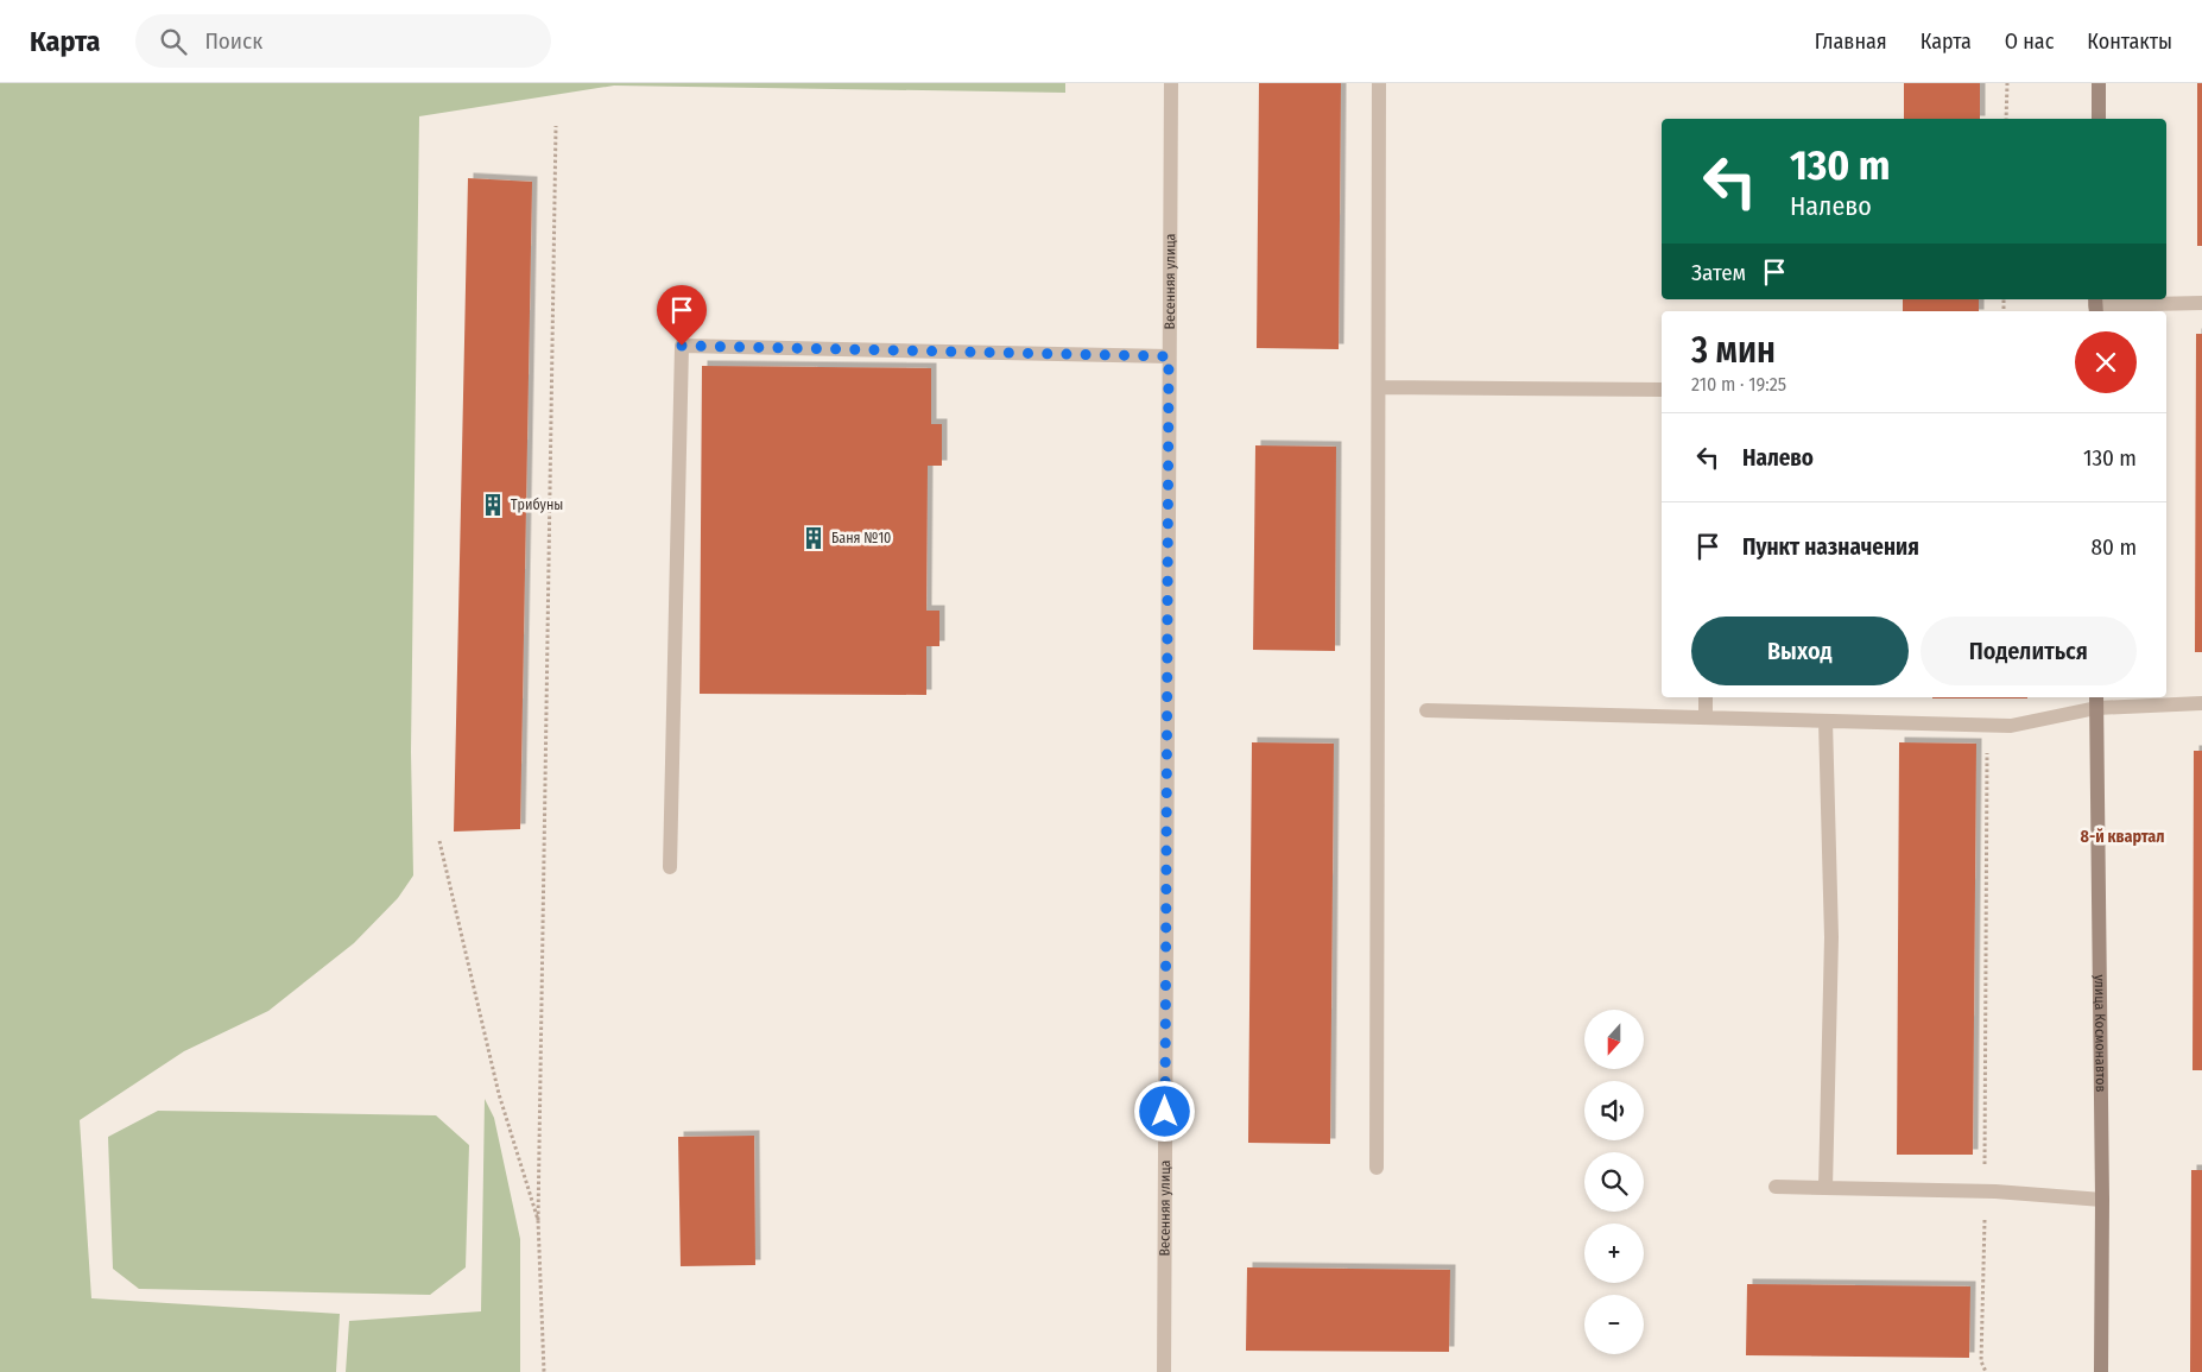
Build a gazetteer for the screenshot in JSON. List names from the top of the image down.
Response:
{
  "streets": {
    "street": ["Весенняя улица", "улица Космонавтов"]
  },
  "districts": ["8-й квартал"],
  "places": {
    "building": ["Трибуны", "Баня №10"]
  },
  "north": "bottom",
  "page": {
    "header": "Карта",
    "search": "Поиск",
    "nav": [
      "Главная",
      "Карта",
      "О нас",
      "Контакты"
    ],
    "turn": ["130 m", "Налево"],
    "then": "Затем",
    "heading": ["3 мин", "210 m · 19:25"],
    "list": [
      {
        "name": "Налево",
        "value": "130 m"
      },
      {
        "name": "Пункт назначения",
        "value": "80 m"
      }
    ],
    "buttons": ["Выход", "Поделиться"],
    "map_buttons": ["+", "−"]
  }
}
